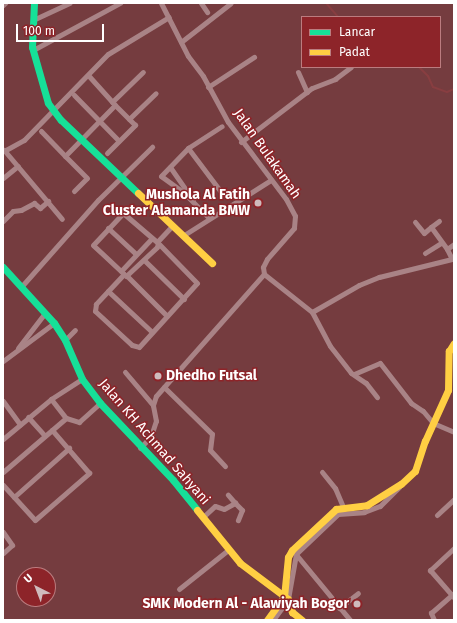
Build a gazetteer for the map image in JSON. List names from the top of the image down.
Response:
{
  "streets": {
    "street": ["Jalan Bulakamah", "Jalan KH Achmad Sahyani"]
  },
  "places": ["Mushola Al Fatih Cluster Alamanda BMW", "Dhedho Futsal", "SMK Modern Al - Alawiyah Bogor"],
  "legend": ["Lancar", "Padat"],
  "scale_bar": "100 m",
  "north": "top left"
}
